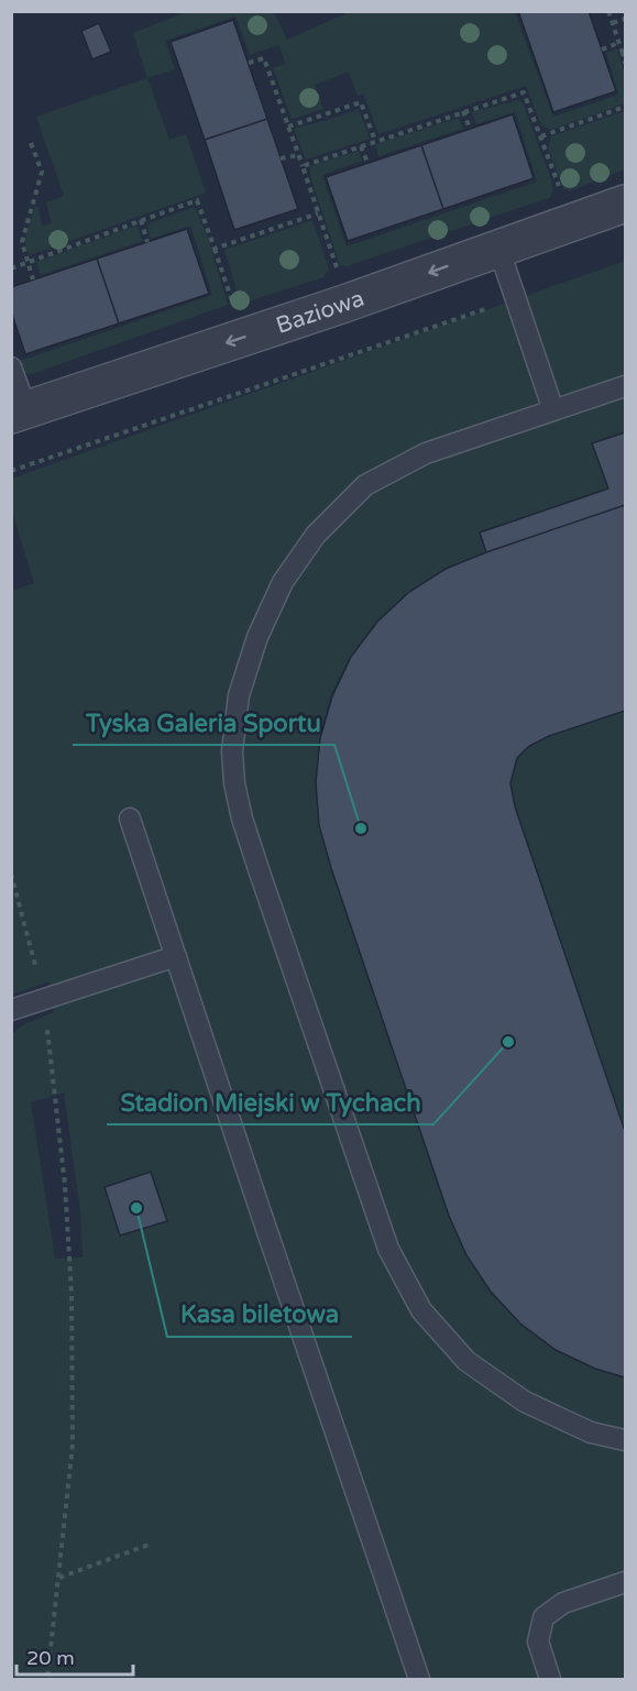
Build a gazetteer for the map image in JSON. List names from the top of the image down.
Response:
{
  "streets": {
    "street": ["Baziowa"]
  },
  "one_way": ["Baziowa"],
  "places": ["Tyska Galeria Sportu", "Stadion Miejski w Tychach", "Kasa biletowa"],
  "scale_bar": "20 m"
}
